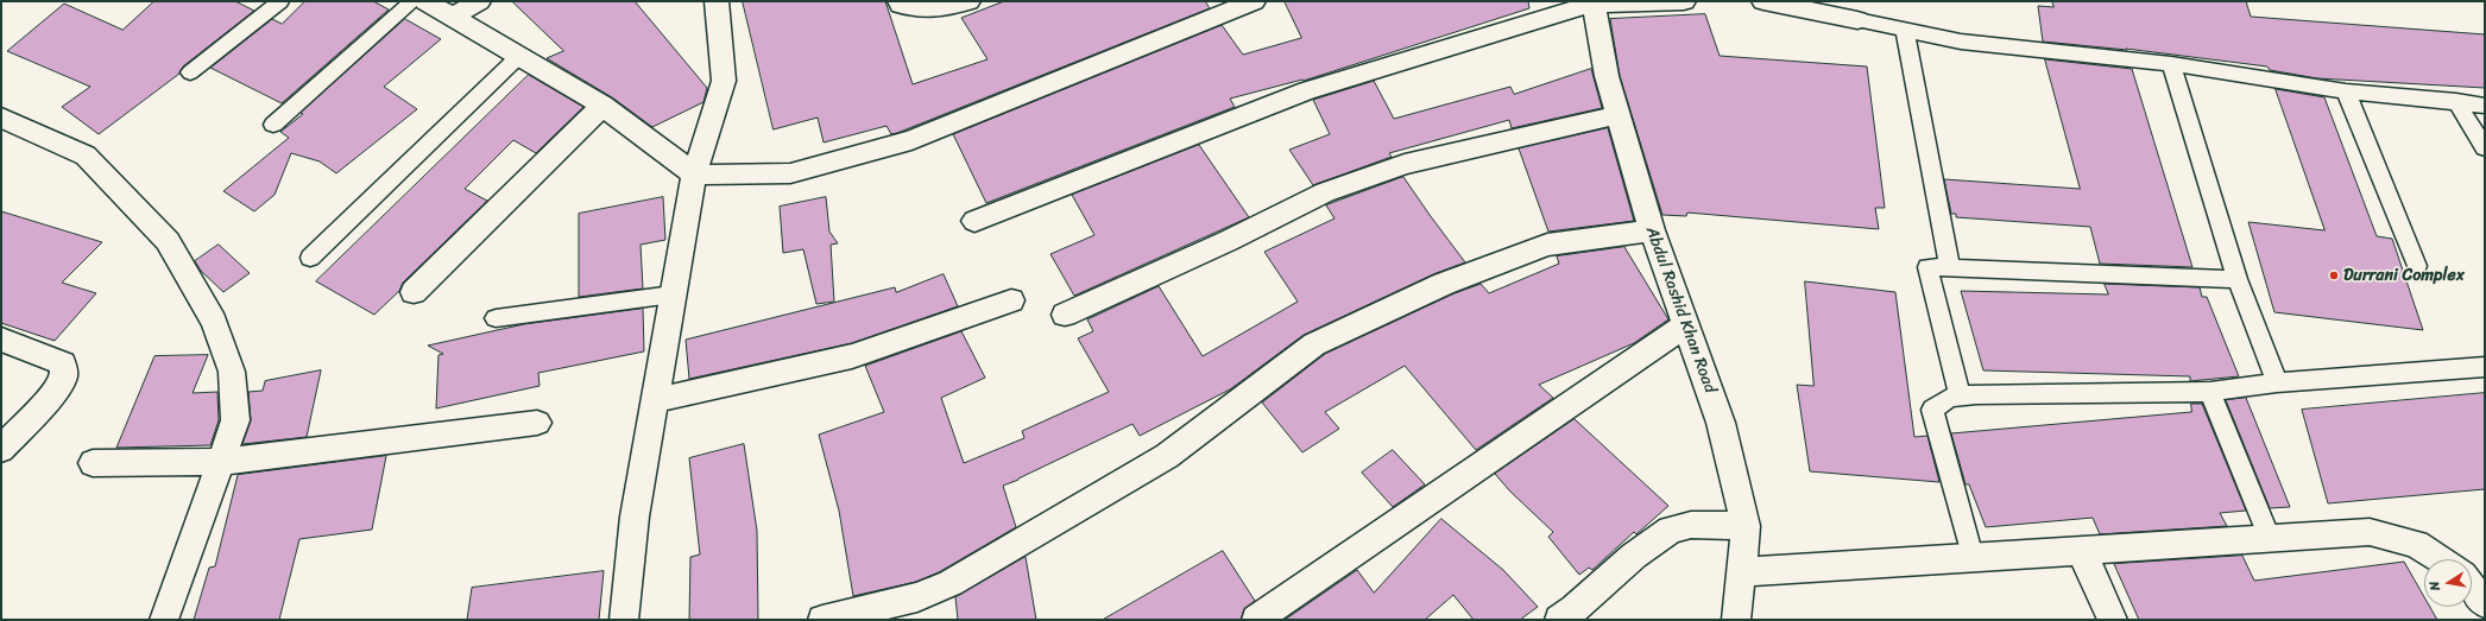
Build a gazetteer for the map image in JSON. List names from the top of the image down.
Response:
{
  "streets": {
    "street": ["Abdul Rashid Khan Road"]
  },
  "places": ["Durrani Complex"],
  "north": "left"
}
